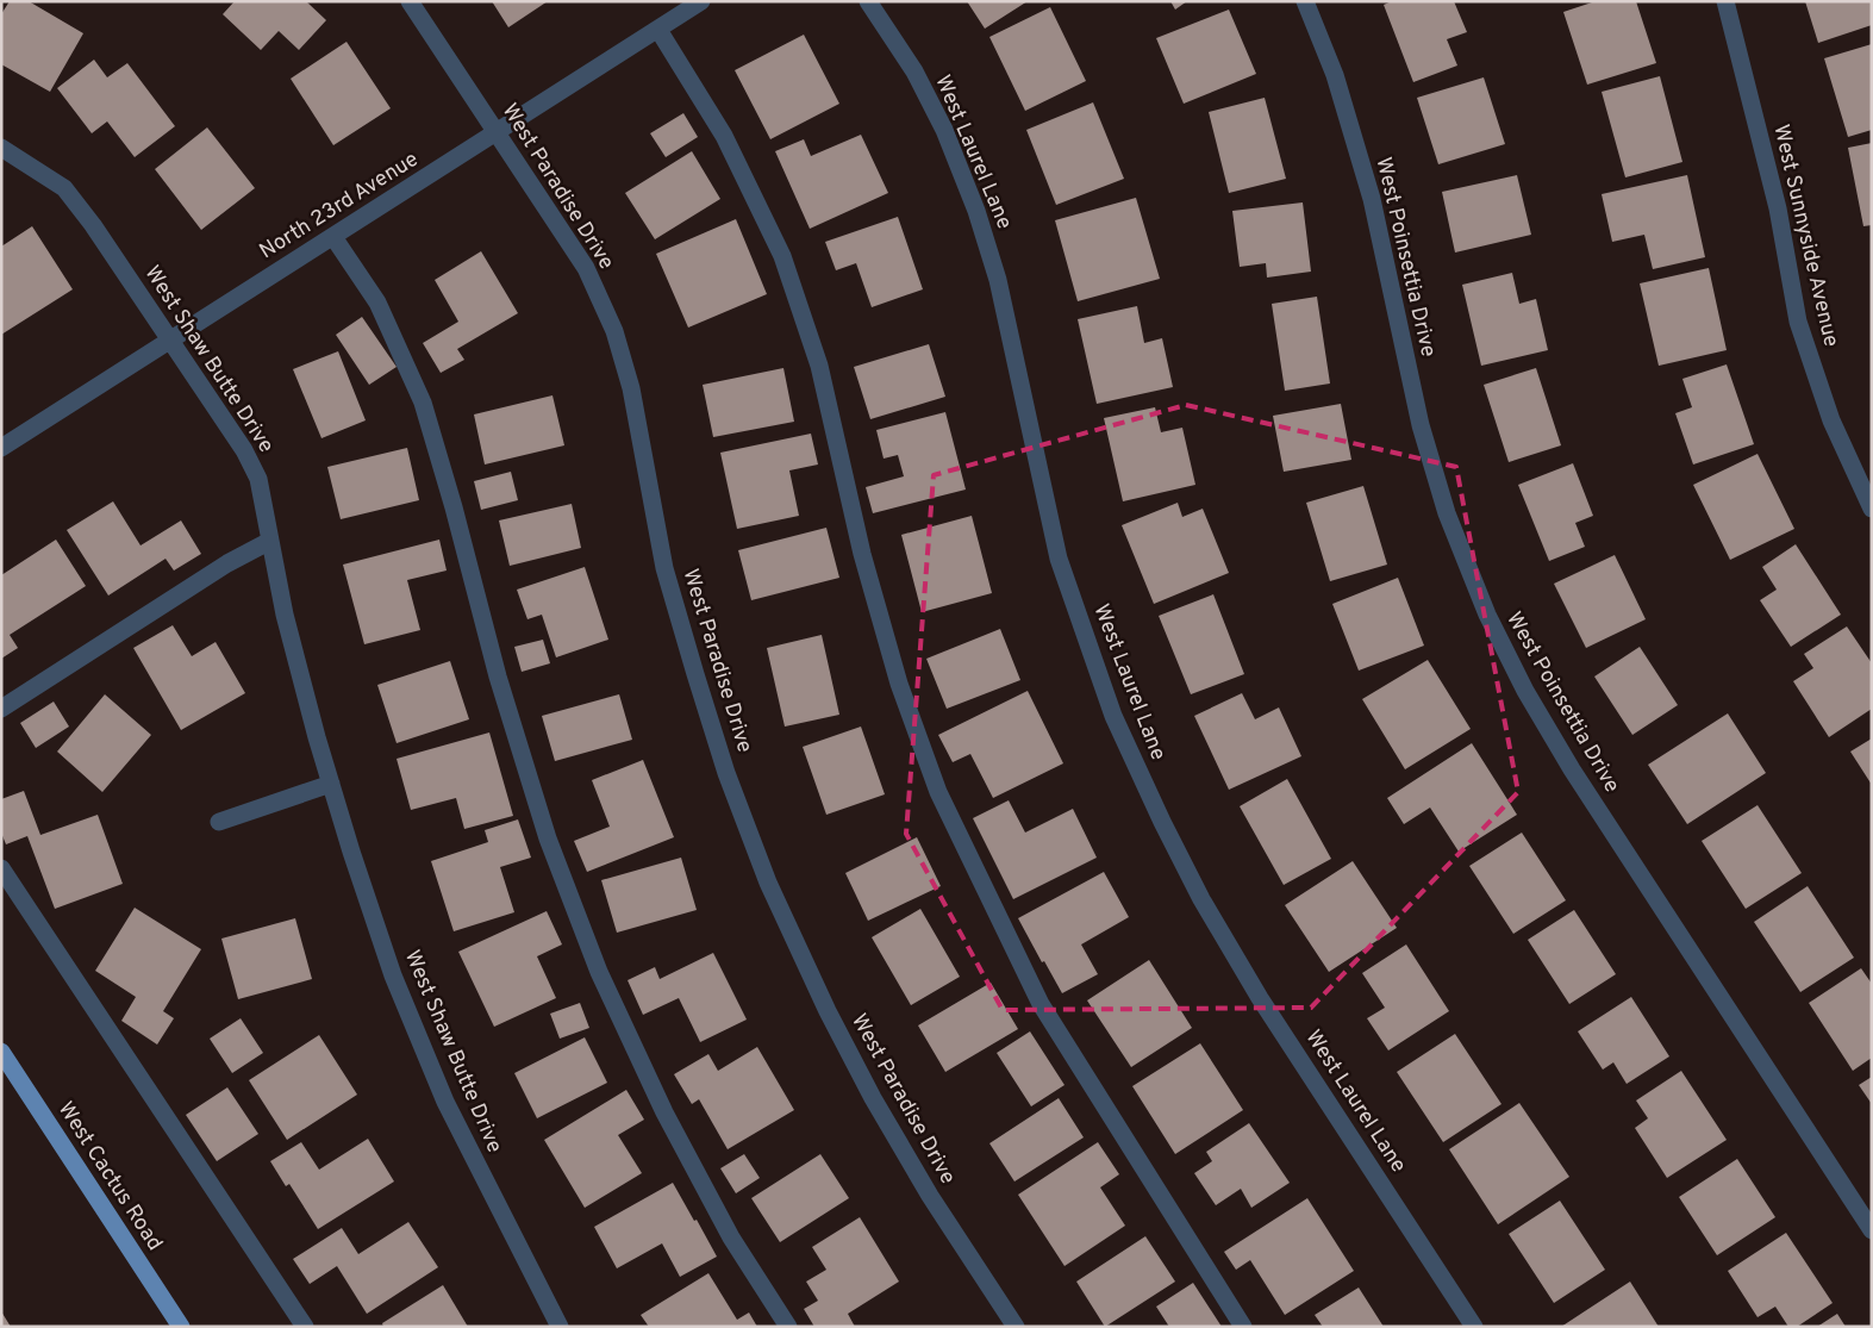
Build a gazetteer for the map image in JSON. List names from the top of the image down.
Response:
{
  "streets": {
    "main road": ["West Cactus Road"],
    "street": [
      "West Laurel Lane",
      "West Paradise Drive",
      "North 23rd Avenue",
      "West Sunnyside Avenue",
      "West Poinsettia Drive",
      "West Shaw Butte Drive"
    ]
  },
  "crossings": [
    ["West Paradise Drive", "North 23rd Avenue"],
    ["North 23rd Avenue", "West Shaw Butte Drive"]
  ]
}
